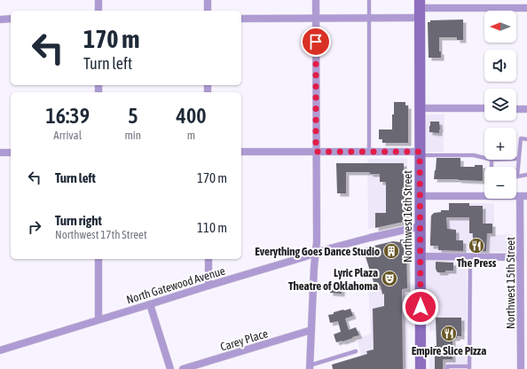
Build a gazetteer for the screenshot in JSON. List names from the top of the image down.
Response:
{
  "streets": {
    "street": [
      "Northwest 16th Street",
      "Northwest 15th Street",
      "North Gatewood Avenue",
      "Carey Place"
    ]
  },
  "crossings": [
    ["Northwest 16th Street", "North Gatewood Avenue"]
  ],
  "places": {
    "restaurant": ["The Press", "Empire Slice Pizza"],
    "building": ["Everything Goes Dance Studio"],
    "theatre": ["Lyric Plaza Theatre of Oklahoma"]
  },
  "north": "left",
  "page": {
    "map_buttons": ["+", "−"],
    "turn": ["170 m", "Turn left"],
    "eta": [
      "16:39",
      "Arrival",
      "5",
      "min",
      "400",
      "m"
    ],
    "list": [
      {
        "name": "Turn left",
        "value": "170 m"
      },
      {
        "name": "Turn right",
        "note": "Northwest 17th Street",
        "value": "110 m"
      }
    ]
  }
}
